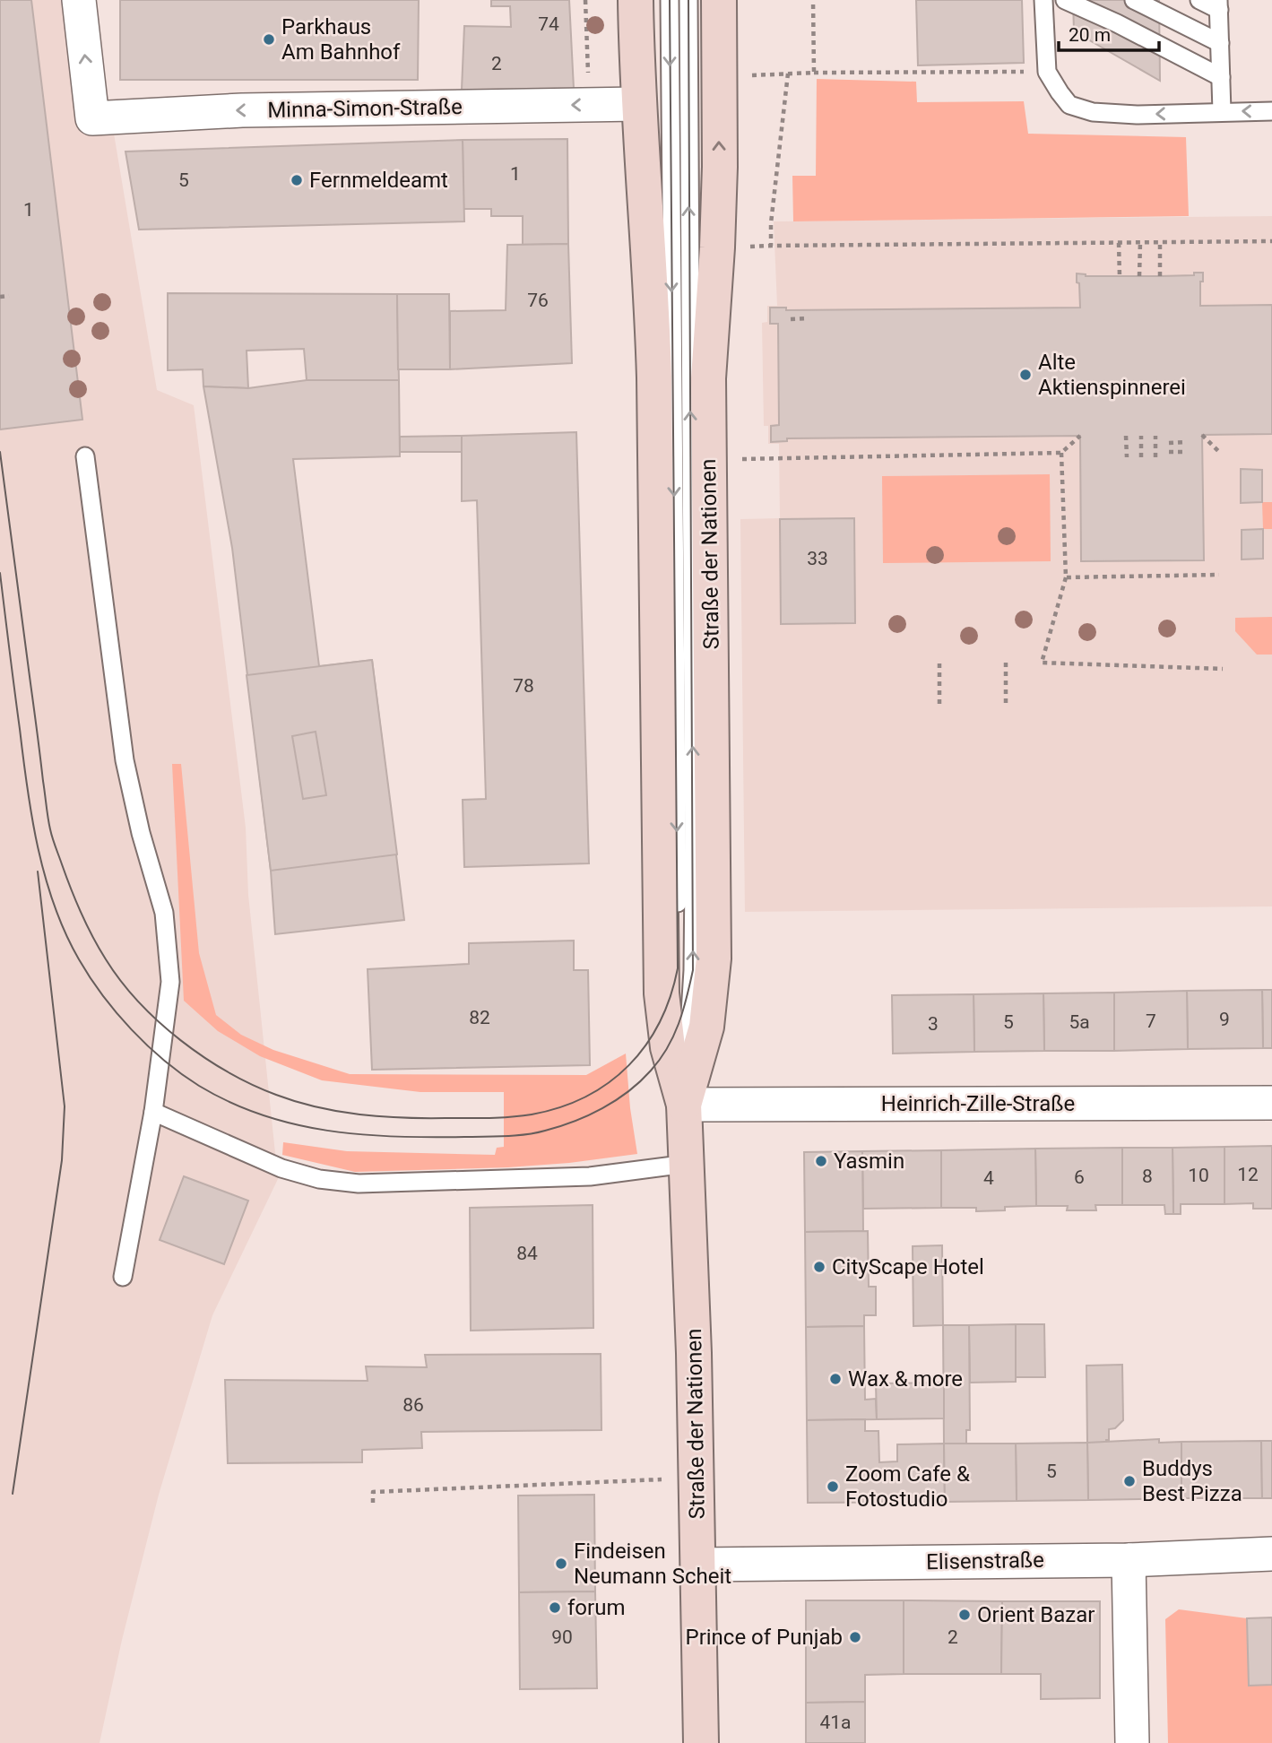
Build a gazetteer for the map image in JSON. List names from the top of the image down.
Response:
{
  "streets": {
    "main road": ["Straße der Nationen"],
    "street": ["Minna-Simon-Straße", "Heinrich-Zille-Straße", "Elisenstraße"]
  },
  "crossings": [
    ["Minna-Simon-Straße", "Straße der Nationen"],
    ["Straße der Nationen", "Heinrich-Zille-Straße"],
    ["Straße der Nationen", "Elisenstraße"]
  ],
  "one_way": ["Minna-Simon-Straße"],
  "places": [
    "Parkhaus Am Bahnhof",
    "Fernmeldeamt",
    "Alte Aktienspinnerei",
    "Yasmin",
    "CityScape Hotel",
    "Wax & more",
    "Buddys Best Pizza",
    "Zoom Cafe & Fotostudio",
    "Findeisen Neumann Scheit",
    "forum",
    "Orient Bazar",
    "Prince of Punjab"
  ],
  "house_numbers": [
    "74",
    "2",
    "1",
    "5",
    "1",
    "76",
    "33",
    "78",
    "82",
    "9",
    "7",
    "5",
    "5a",
    "3",
    "12",
    "10",
    "8",
    "6",
    "4",
    "84",
    "86",
    "5",
    "90",
    "2",
    "41a"
  ],
  "scale_bar": "20 m"
}
